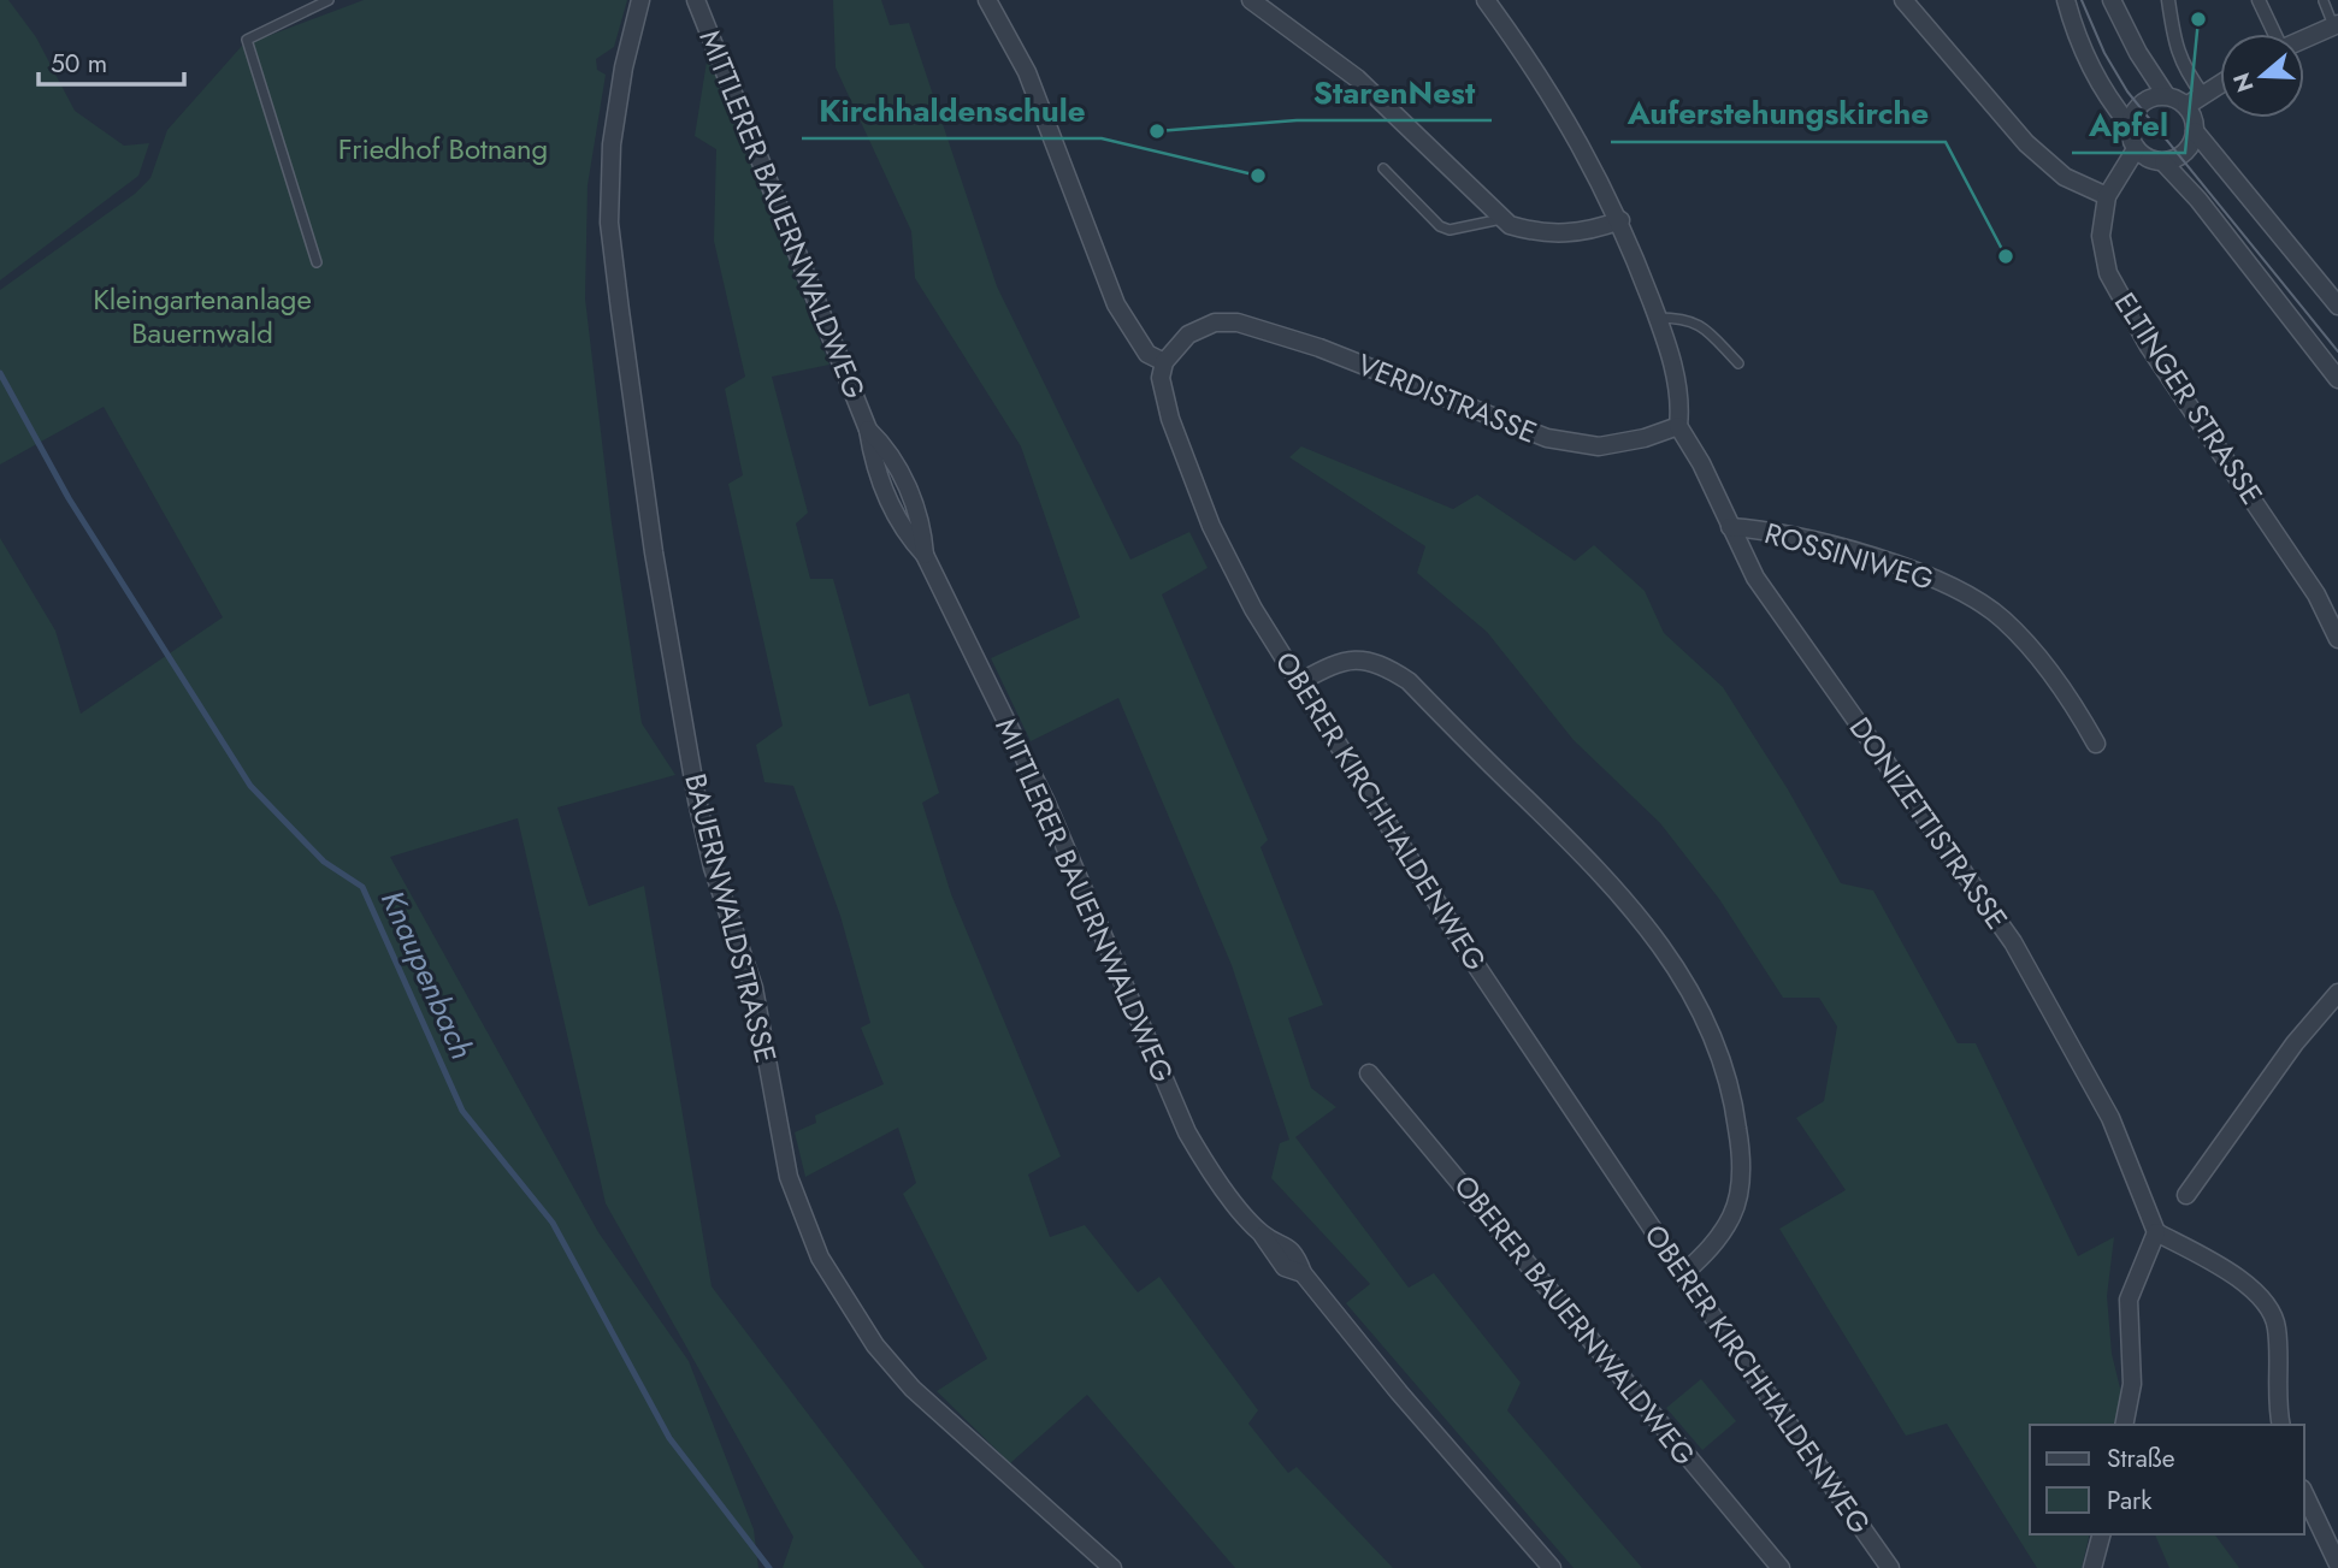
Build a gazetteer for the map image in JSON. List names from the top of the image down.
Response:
{
  "streets": {
    "street": [
      "MITTLERER BAUERNWALDWEG",
      "VERDISTRASSE",
      "ELTINGER STRASSE",
      "ROSSINIWEG",
      "OBERER KIRCHHALDENWEG",
      "DONIZETTISTRASSE",
      "BAUERNWALDSTRASSE",
      "OBERER BAUERNWALDWEG"
    ]
  },
  "crossings": [
    ["VERDISTRASSE", "OBERER KIRCHHALDENWEG"],
    ["VERDISTRASSE", "DONIZETTISTRASSE"],
    ["ROSSINIWEG", "DONIZETTISTRASSE"]
  ],
  "water": ["Knaupenbach"],
  "parks": ["Friedhof Botnang", "Kleingartenanlage Bauernwald"],
  "places": [
    "Apfel",
    "StarenNest",
    "Kirchhaldenschule",
    "Auferstehungskirche"
  ],
  "legend": ["Straße", "Park"],
  "scale_bar": "50 m",
  "north": "left"
}
